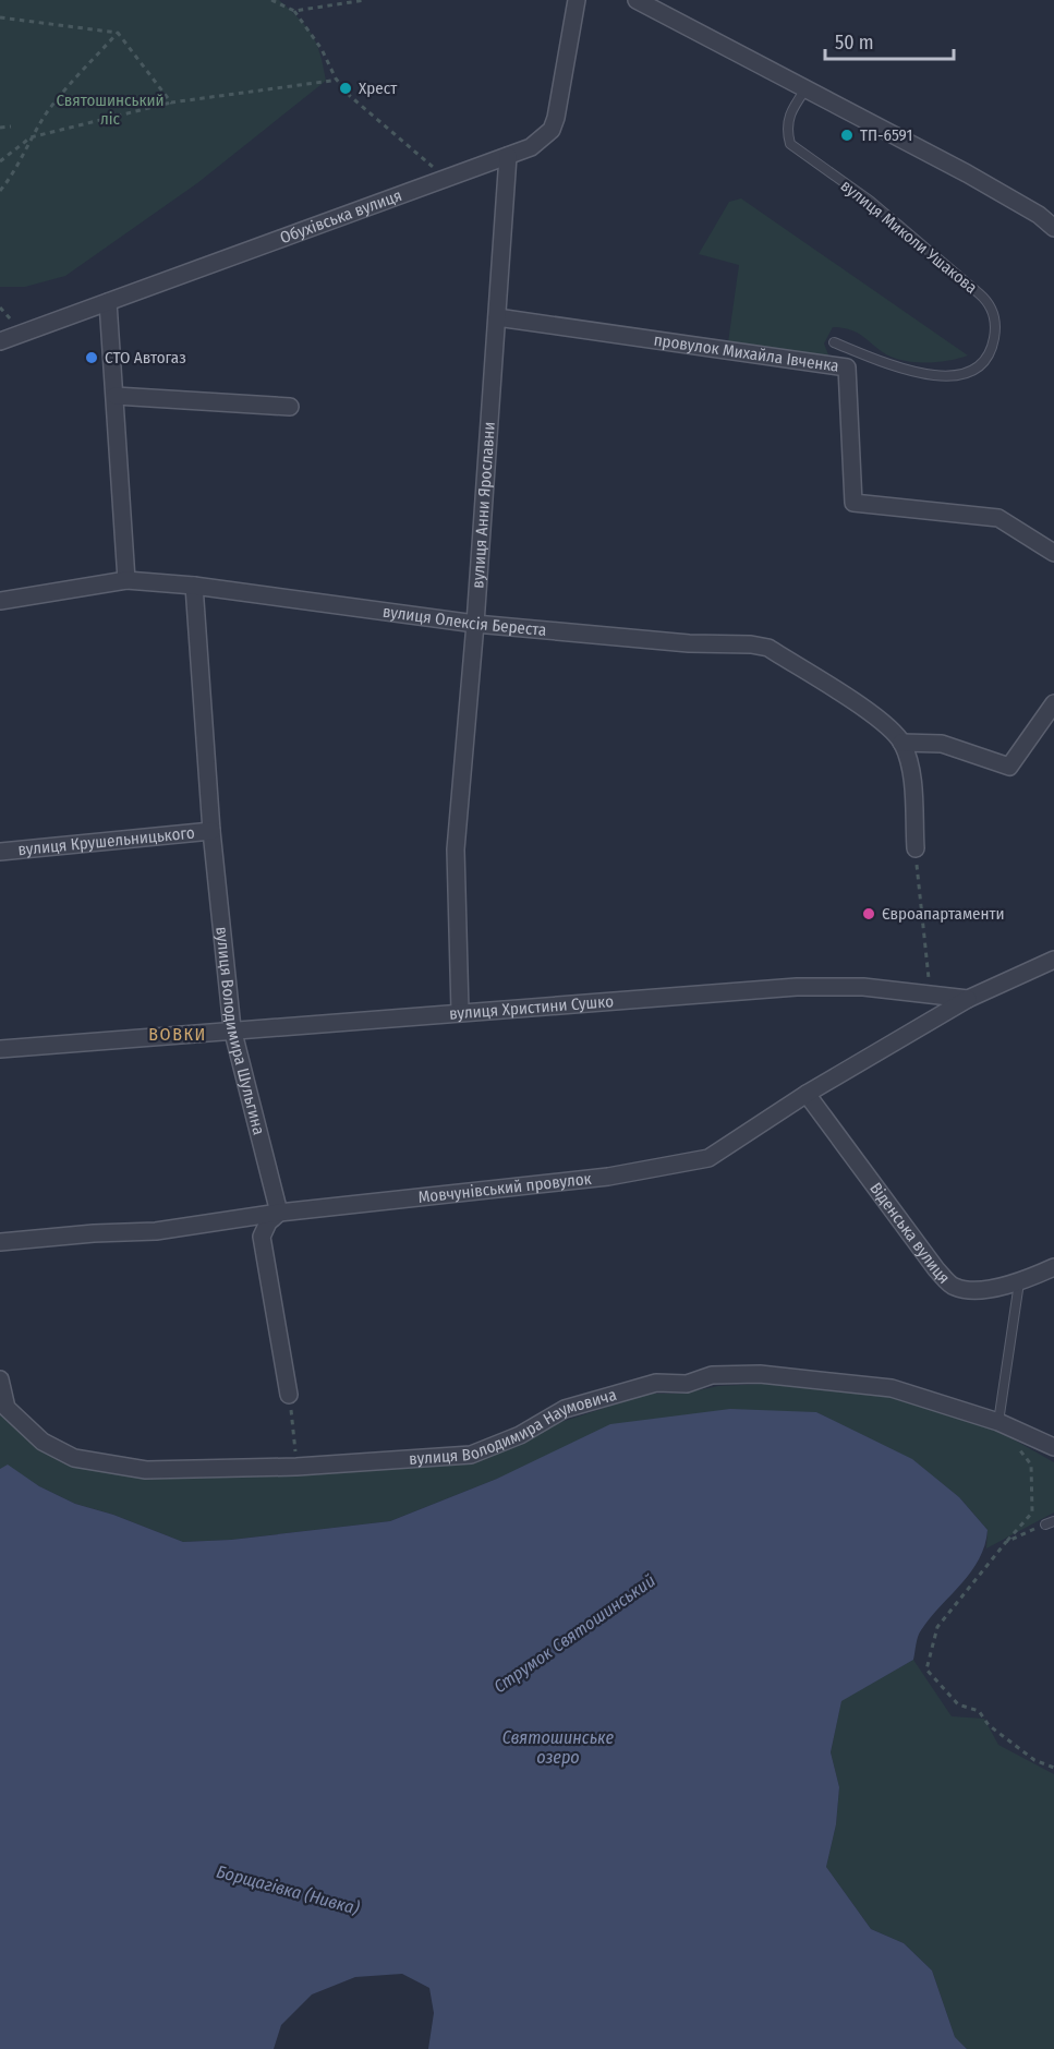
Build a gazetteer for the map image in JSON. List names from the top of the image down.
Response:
{
  "streets": {
    "street": [
      "Обухівська вулиця",
      "провулок Михайла Івченка",
      "вулиця Анни Ярославни",
      "вулиця Олексія Береста",
      "вулиця Крушельницького",
      "вулиця Христини Сушко",
      "вулиця Володимира Шульгина",
      "Мовчунівський провулок",
      "Віденська вулиця",
      "вулиця Володимира Наумовича"
    ],
    "lane": ["вулиця Миколи Ушакова"]
  },
  "crossings": [
    ["Обухівська вулиця", "вулиця Анни Ярославни"],
    ["провулок Михайла Івченка", "вулиця Анни Ярославни"],
    ["вулиця Анни Ярославни", "вулиця Олексія Береста"],
    ["вулиця Анни Ярославни", "вулиця Христини Сушко"],
    ["вулиця Олексія Береста", "вулиця Володимира Шульгина"],
    ["вулиця Крушельницького", "вулиця Володимира Шульгина"],
    ["вулиця Христини Сушко", "вулиця Володимира Шульгина"],
    ["вулиця Христини Сушко", "Мовчунівський провулок"],
    ["вулиця Володимира Шульгина", "Мовчунівський провулок"],
    ["Мовчунівський провулок", "Віденська вулиця"]
  ],
  "districts": ["ВОВКИ"],
  "water": ["Струмок Святошинський", "Святошинське озеро", "Борщагівка (Нивка)"],
  "parks": ["Святошинський ліс"],
  "places": [
    "Хрест",
    "ТП-6591",
    "СТО Автогаз",
    "Євроапартаменти"
  ],
  "scale_bar": "50 m"
}
